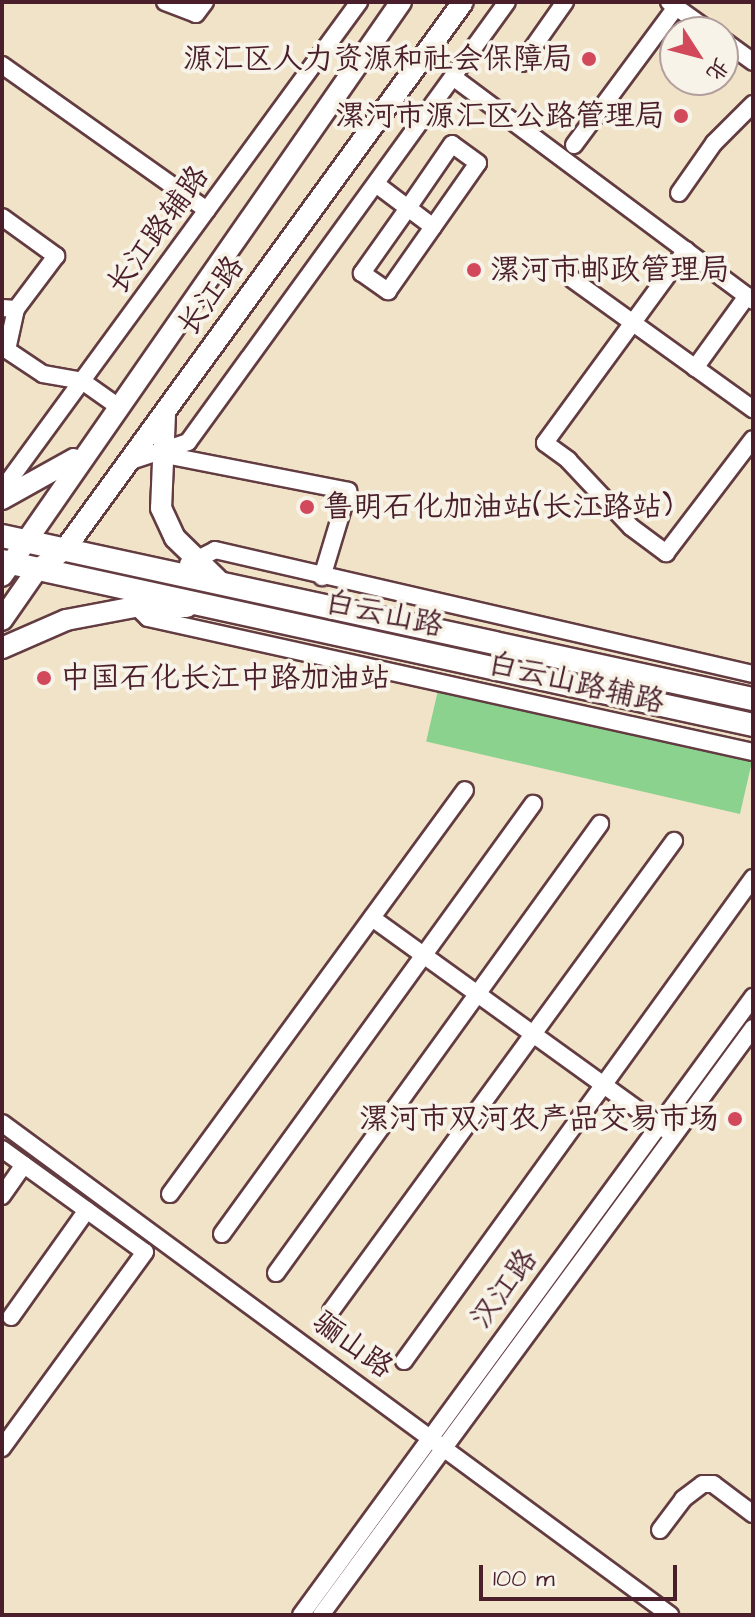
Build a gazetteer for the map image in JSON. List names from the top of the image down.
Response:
{
  "streets": {
    "highway": ["白云山路"],
    "main road": ["长江路"],
    "street": [
      "长江路辅路",
      "白云山路辅路",
      "汉江路",
      "骊山路"
    ]
  },
  "crossings": [
    ["长江路", "白云山路"],
    ["白云山路", "白云山路辅路"],
    ["汉江路", "骊山路"]
  ],
  "places": [
    "源汇区人力资源和社会保障局",
    "漯河市源汇区公路管理局",
    "漯河市邮政管理局",
    "鲁明石化加油站(长江路站)",
    "中国石化长江中路加油站",
    "漯河市双河农产品交易市场"
  ],
  "scale_bar": "100 m",
  "north": "bottom right"
}
